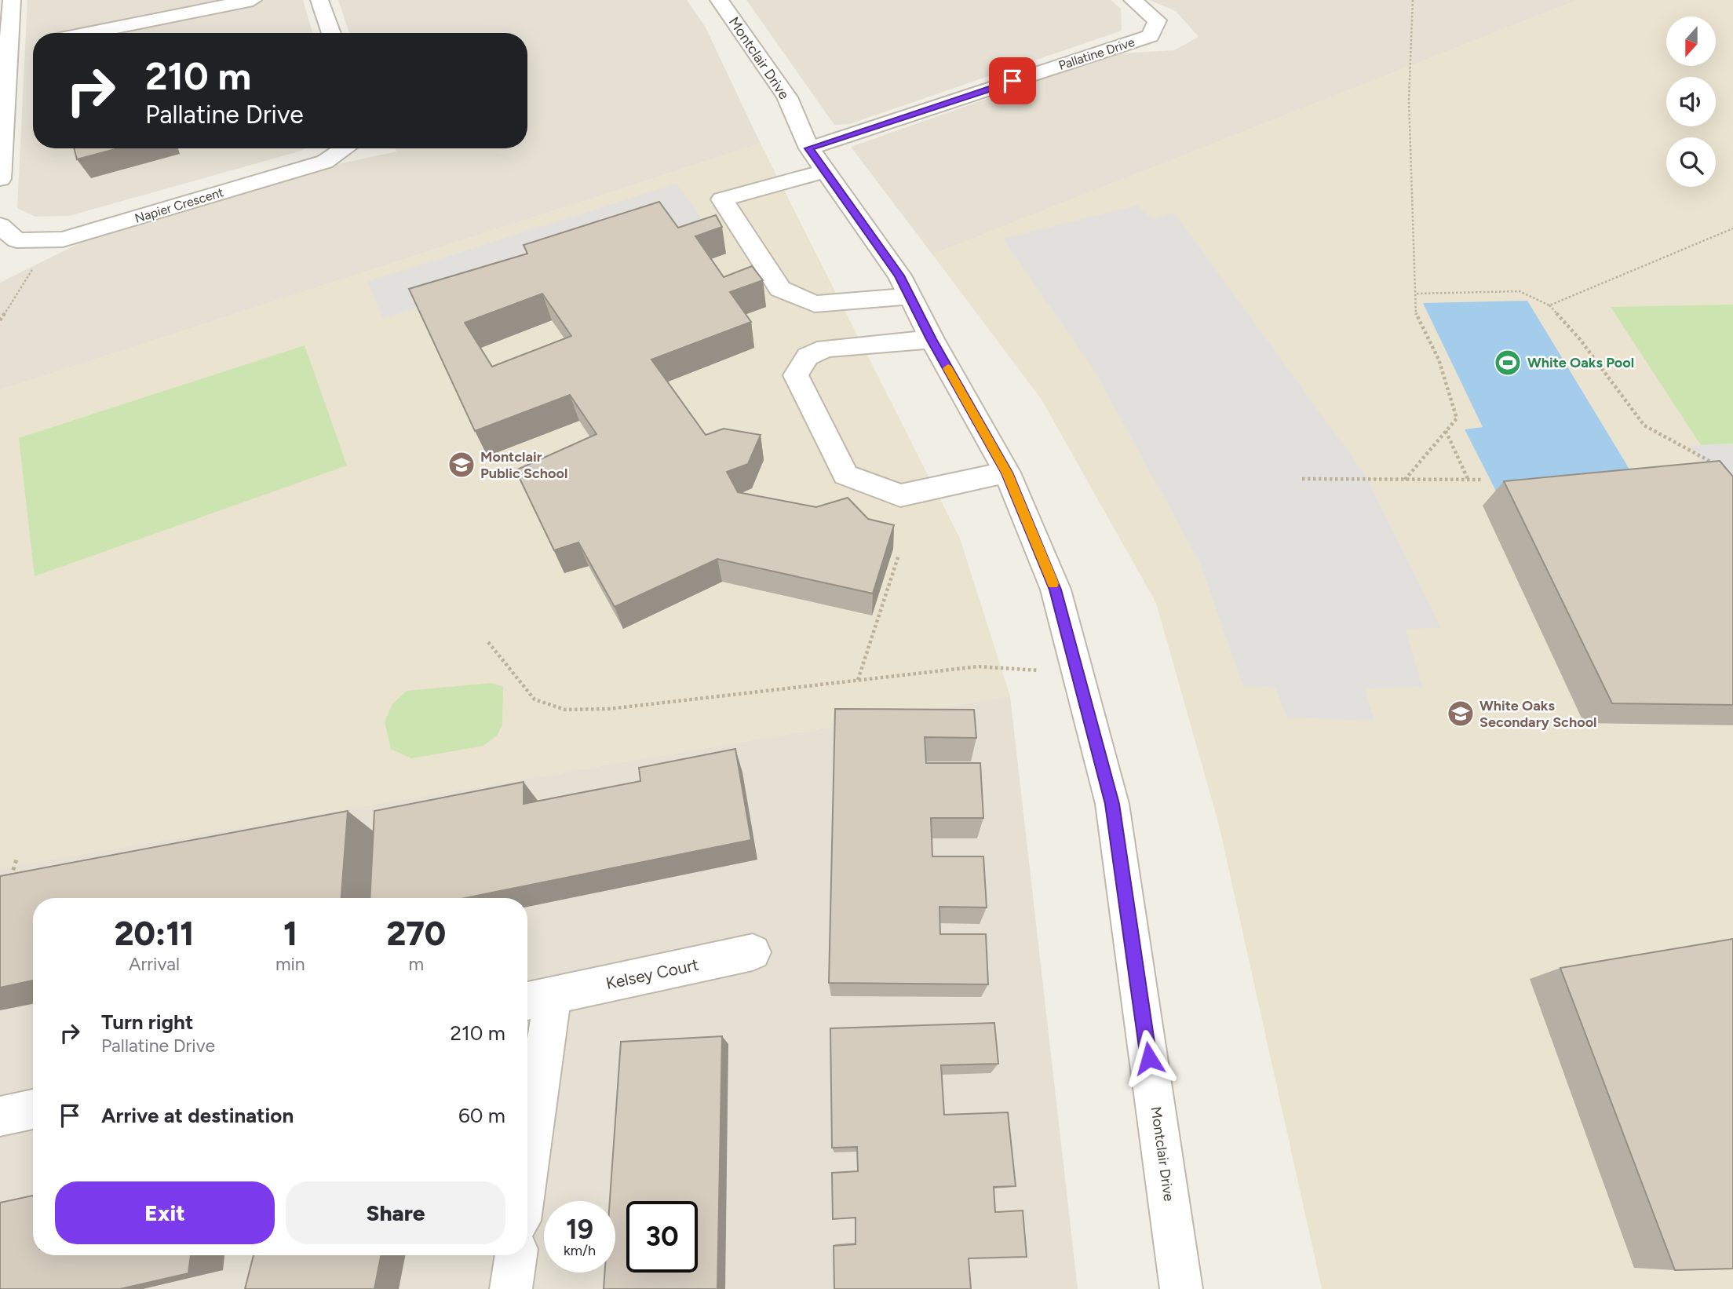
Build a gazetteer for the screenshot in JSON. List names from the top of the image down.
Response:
{
  "streets": {
    "street": [
      "Pallatine Drive",
      "Montclair Drive",
      "Napier Crescent",
      "Kelsey Court"
    ]
  },
  "crossings": [
    ["Pallatine Drive", "Montclair Drive"]
  ],
  "places": {
    "sports": ["White Oaks Pool"],
    "school or university": ["Montclair Public School", "White Oaks Secondary School"]
  },
  "north": "bottom",
  "page": {
    "turn": ["210 m", "Pallatine Drive"],
    "eta": [
      "20:11",
      "Arrival",
      "1",
      "min",
      "270",
      "m"
    ],
    "list": [
      {
        "name": "Turn right",
        "note": "Pallatine Drive",
        "value": "210 m"
      },
      {
        "name": "Arrive at destination",
        "value": "60 m"
      }
    ],
    "buttons": ["Exit", "Share"],
    "speed": "19 km/h",
    "limit": "30"
  }
}
